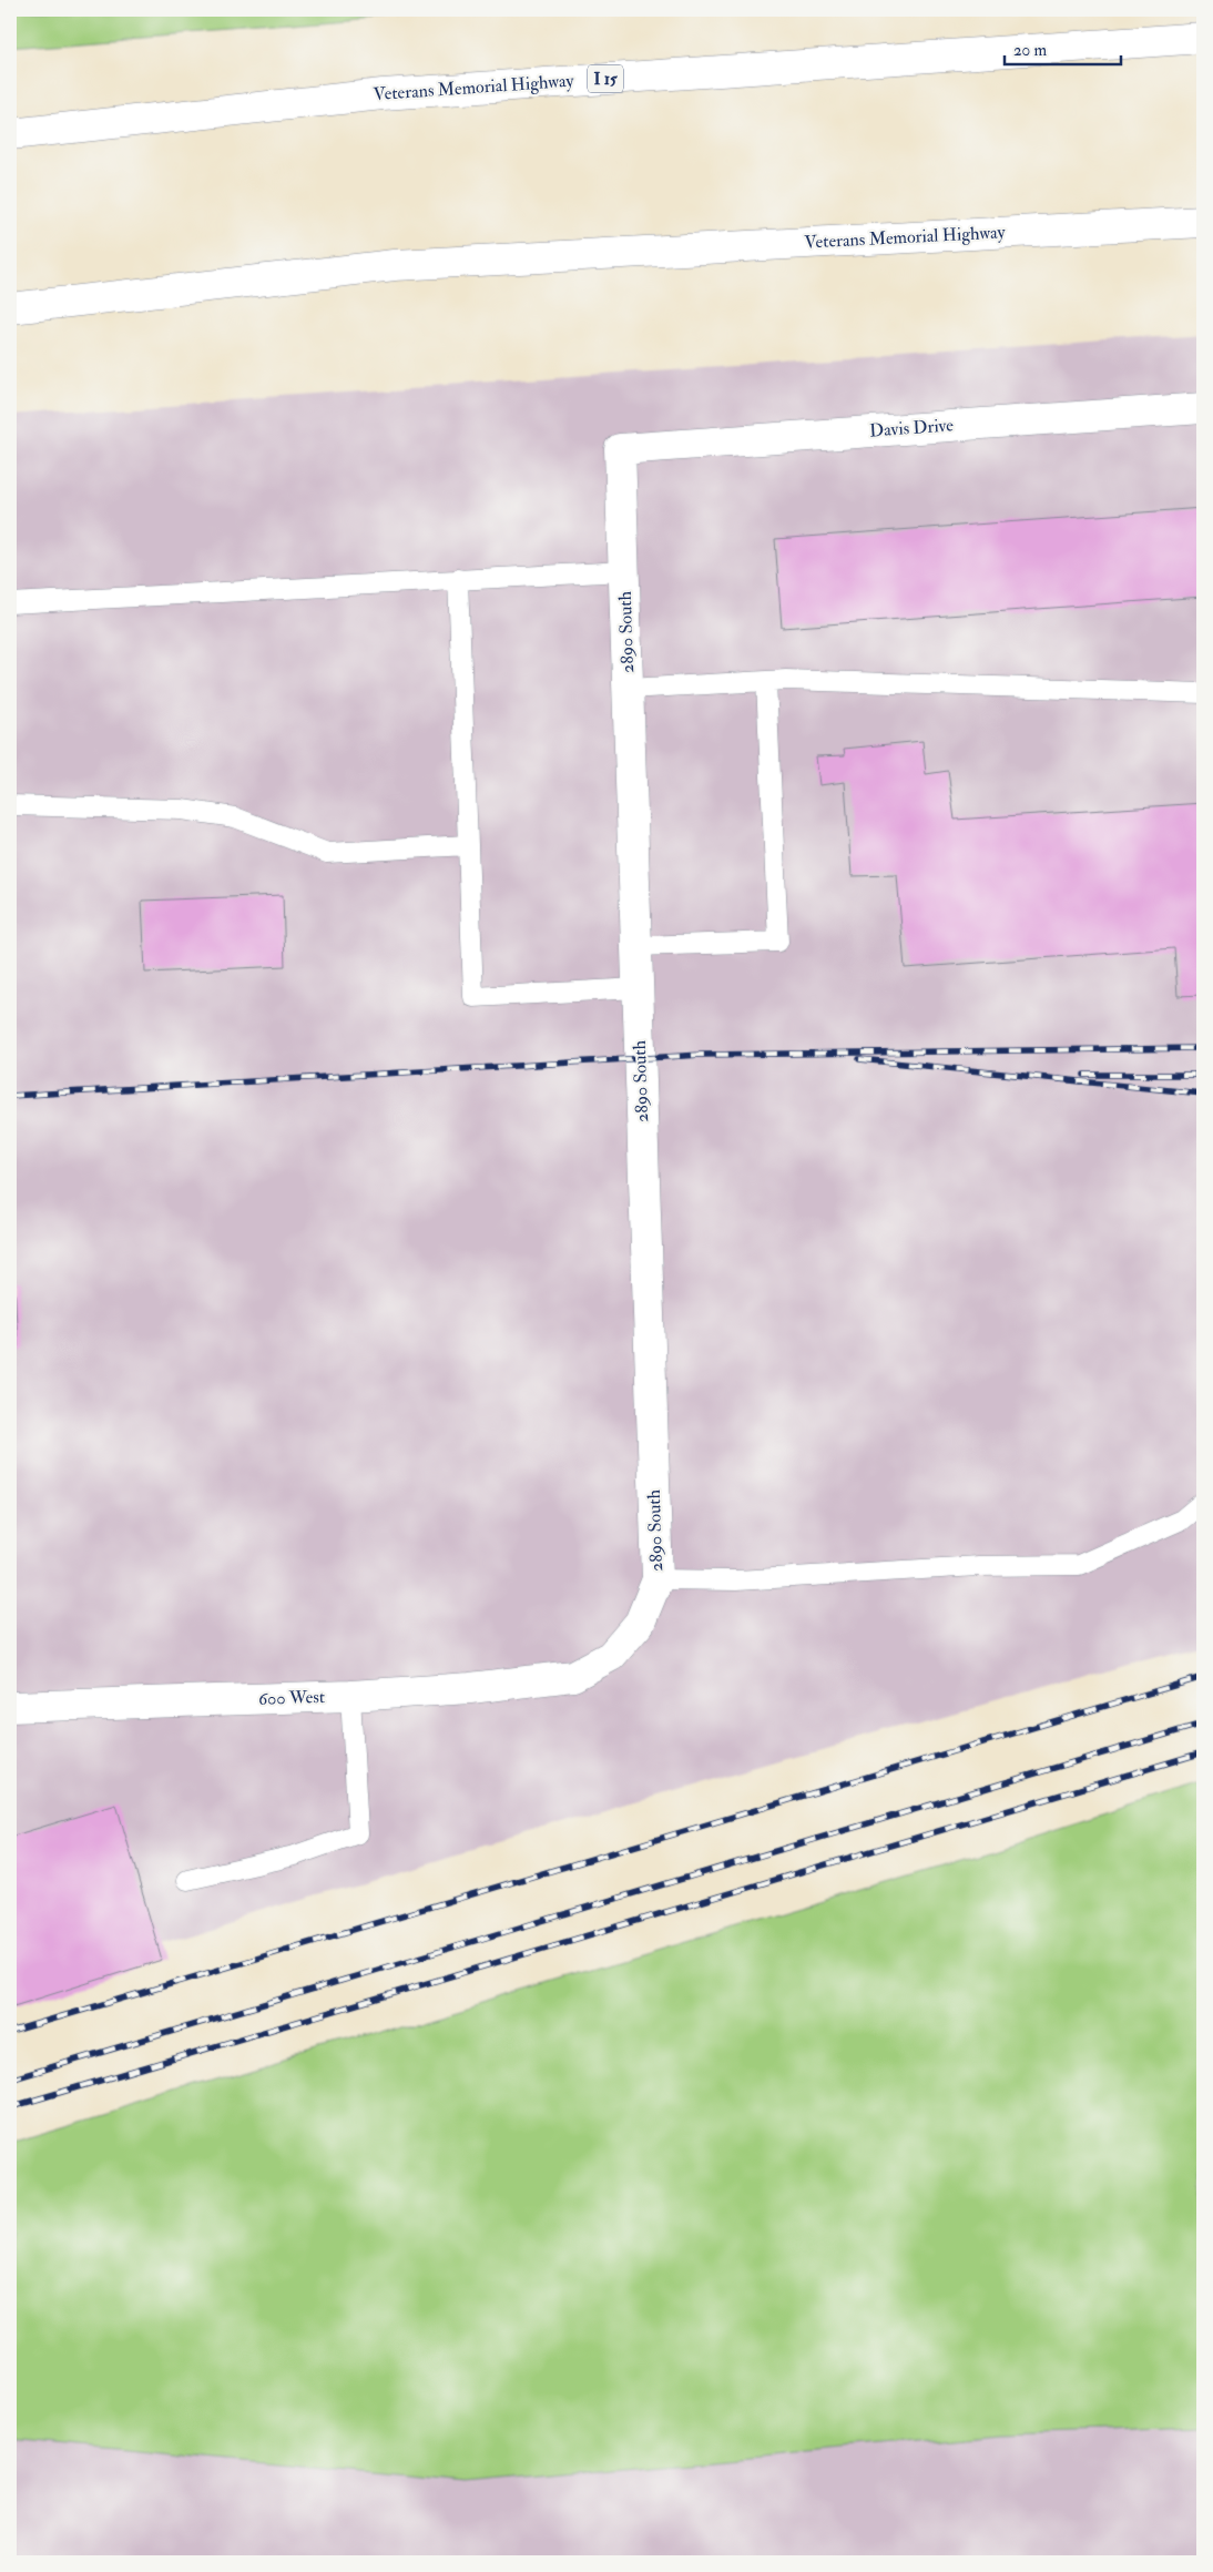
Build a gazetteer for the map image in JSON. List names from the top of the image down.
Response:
{
  "streets": {
    "main road": [
      "I 15",
      "Veterans Memorial Highway",
      "Davis Drive",
      "2890 South",
      "600 West"
    ]
  },
  "crossings": [
    ["Davis Drive", "2890 South"],
    ["2890 South", "600 West"]
  ],
  "scale_bar": "20 m"
}
